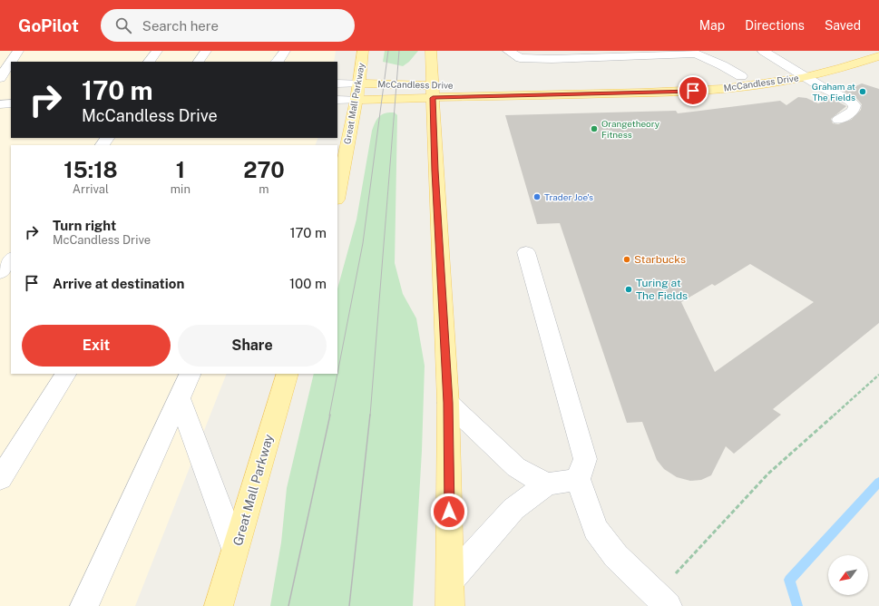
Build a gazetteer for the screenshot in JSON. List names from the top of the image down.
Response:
{
  "streets": {
    "main road": ["McCandless Drive", "Great Mall Parkway"]
  },
  "crossings": [
    ["McCandless Drive", "Great Mall Parkway"]
  ],
  "places": [
    "Graham at The Fields",
    "Orangetheory Fitness",
    "Trader Joe's",
    "Starbucks",
    "Turing at The Fields"
  ],
  "north": "bottom left",
  "page": {
    "header": "GoPilot",
    "search": "Search here",
    "nav": ["Map", "Directions", "Saved"],
    "turn": ["170 m", "McCandless Drive"],
    "eta": [
      "15:18",
      "Arrival",
      "1",
      "min",
      "270",
      "m"
    ],
    "list": [
      {
        "name": "Turn right",
        "note": "McCandless Drive",
        "value": "170 m"
      },
      {
        "name": "Arrive at destination",
        "value": "100 m"
      }
    ],
    "buttons": ["Exit", "Share"]
  }
}
